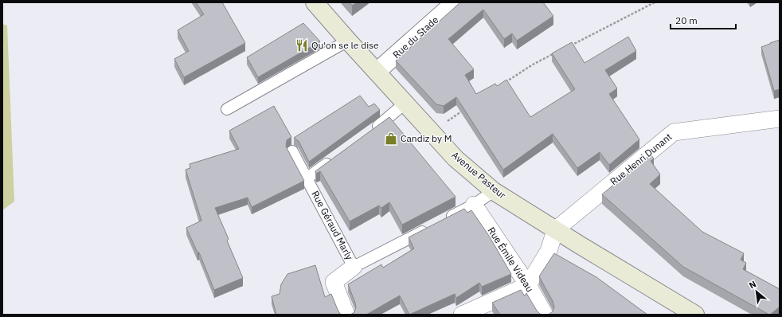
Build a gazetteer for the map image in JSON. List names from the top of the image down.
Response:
{
  "streets": {
    "main road": ["Avenue Pasteur"],
    "street": ["Rue du Stade", "Rue Henri Dunant", "Rue Émile Videau"],
    "lane": ["Rue Géraud Marly"]
  },
  "crossings": [
    ["Rue du Stade", "Avenue Pasteur"],
    ["Rue Henri Dunant", "Avenue Pasteur"]
  ],
  "places": {
    "restaurant": ["Qu'on se le dise"],
    "shop": ["Candiz by M"]
  },
  "scale_bar": "20 m",
  "north": "top left"
}
